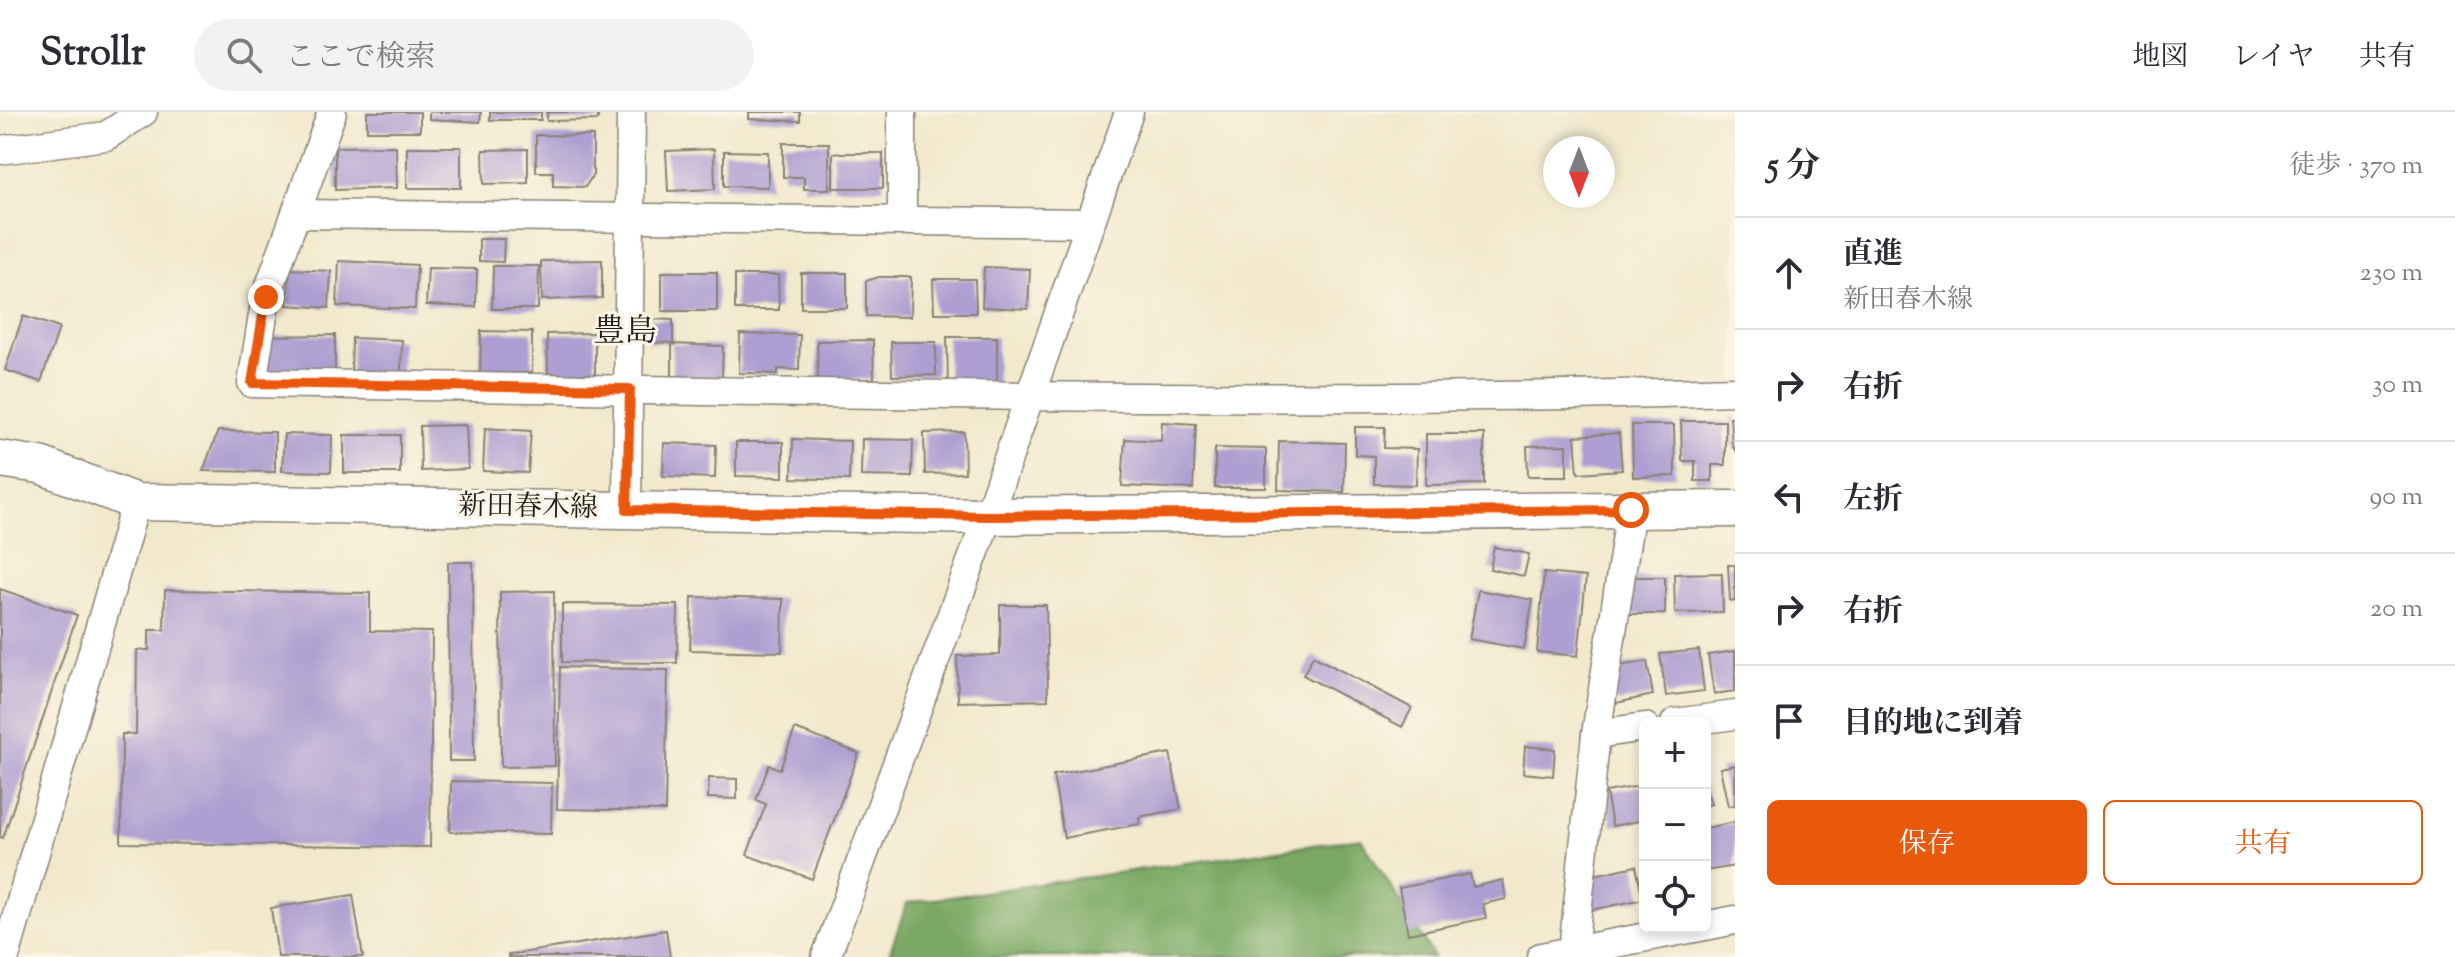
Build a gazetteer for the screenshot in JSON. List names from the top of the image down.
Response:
{
  "streets": {
    "main road": ["新田春木線"]
  },
  "districts": ["豊島"],
  "north": "bottom",
  "page": {
    "header": "Strollr",
    "search": "ここで検索",
    "nav": ["地図", "レイヤ", "共有"],
    "heading": ["5 分", "徒歩 · 370 m"],
    "list": [
      ["直進", "新田春木線", "230 m"],
      ["右折", "30 m"],
      ["左折", "90 m"],
      ["右折", "20 m"],
      "目的地に到着"
    ],
    "map_buttons": ["+", "−"],
    "buttons": ["保存", "共有"]
  }
}
